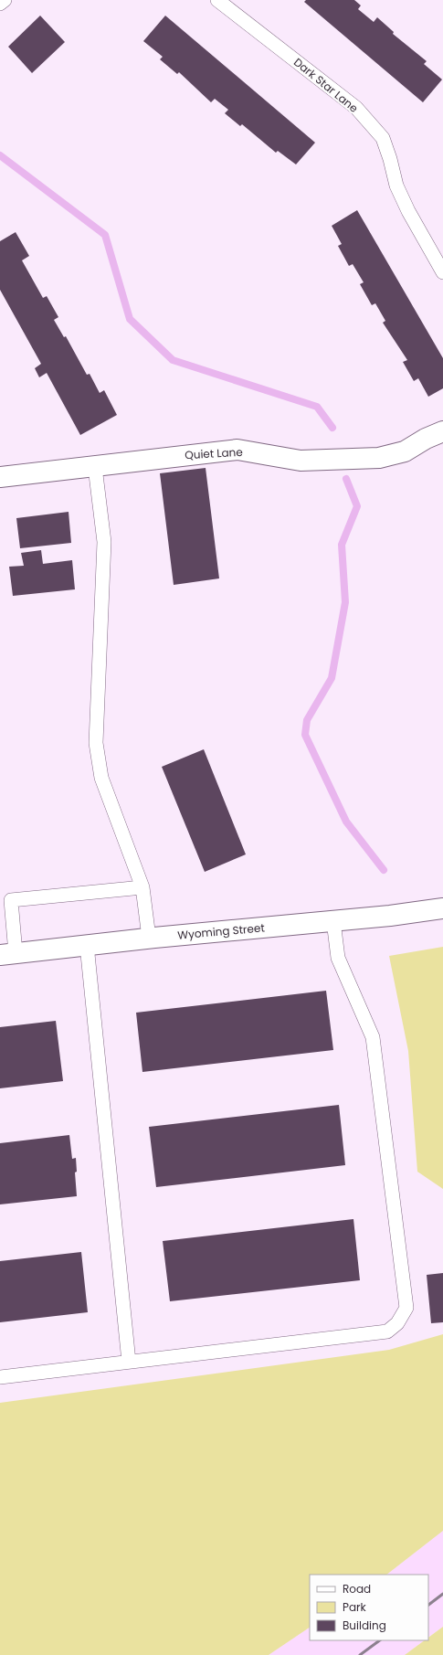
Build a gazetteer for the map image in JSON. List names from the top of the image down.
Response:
{
  "streets": {
    "street": ["Quiet Lane", "Wyoming Street"],
    "lane": ["Dark Star Lane"]
  },
  "legend": ["Road", "Park", "Building"]
}
